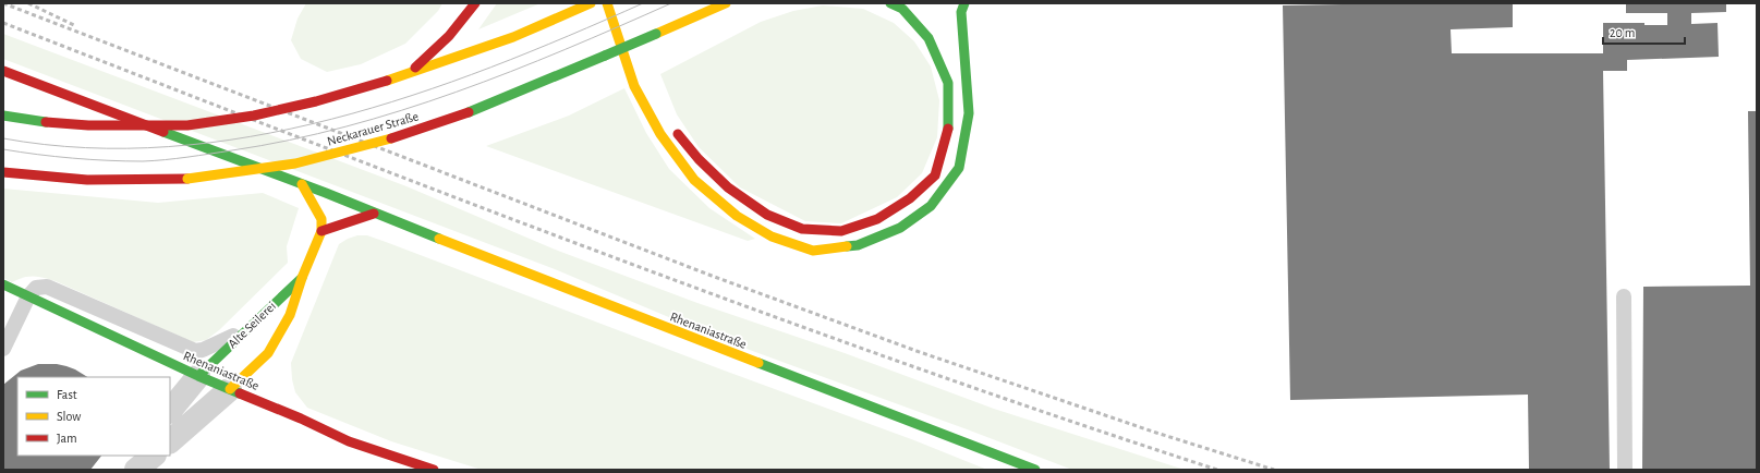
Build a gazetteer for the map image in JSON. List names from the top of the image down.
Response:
{
  "streets": {
    "main road": ["Neckarauer Straße", "Alte Seilerei", "Rhenaniastraße"]
  },
  "crossings": [
    ["Alte Seilerei", "Rhenaniastraße"]
  ],
  "legend": ["Fast", "Slow", "Jam"],
  "scale_bar": "20 m"
}
